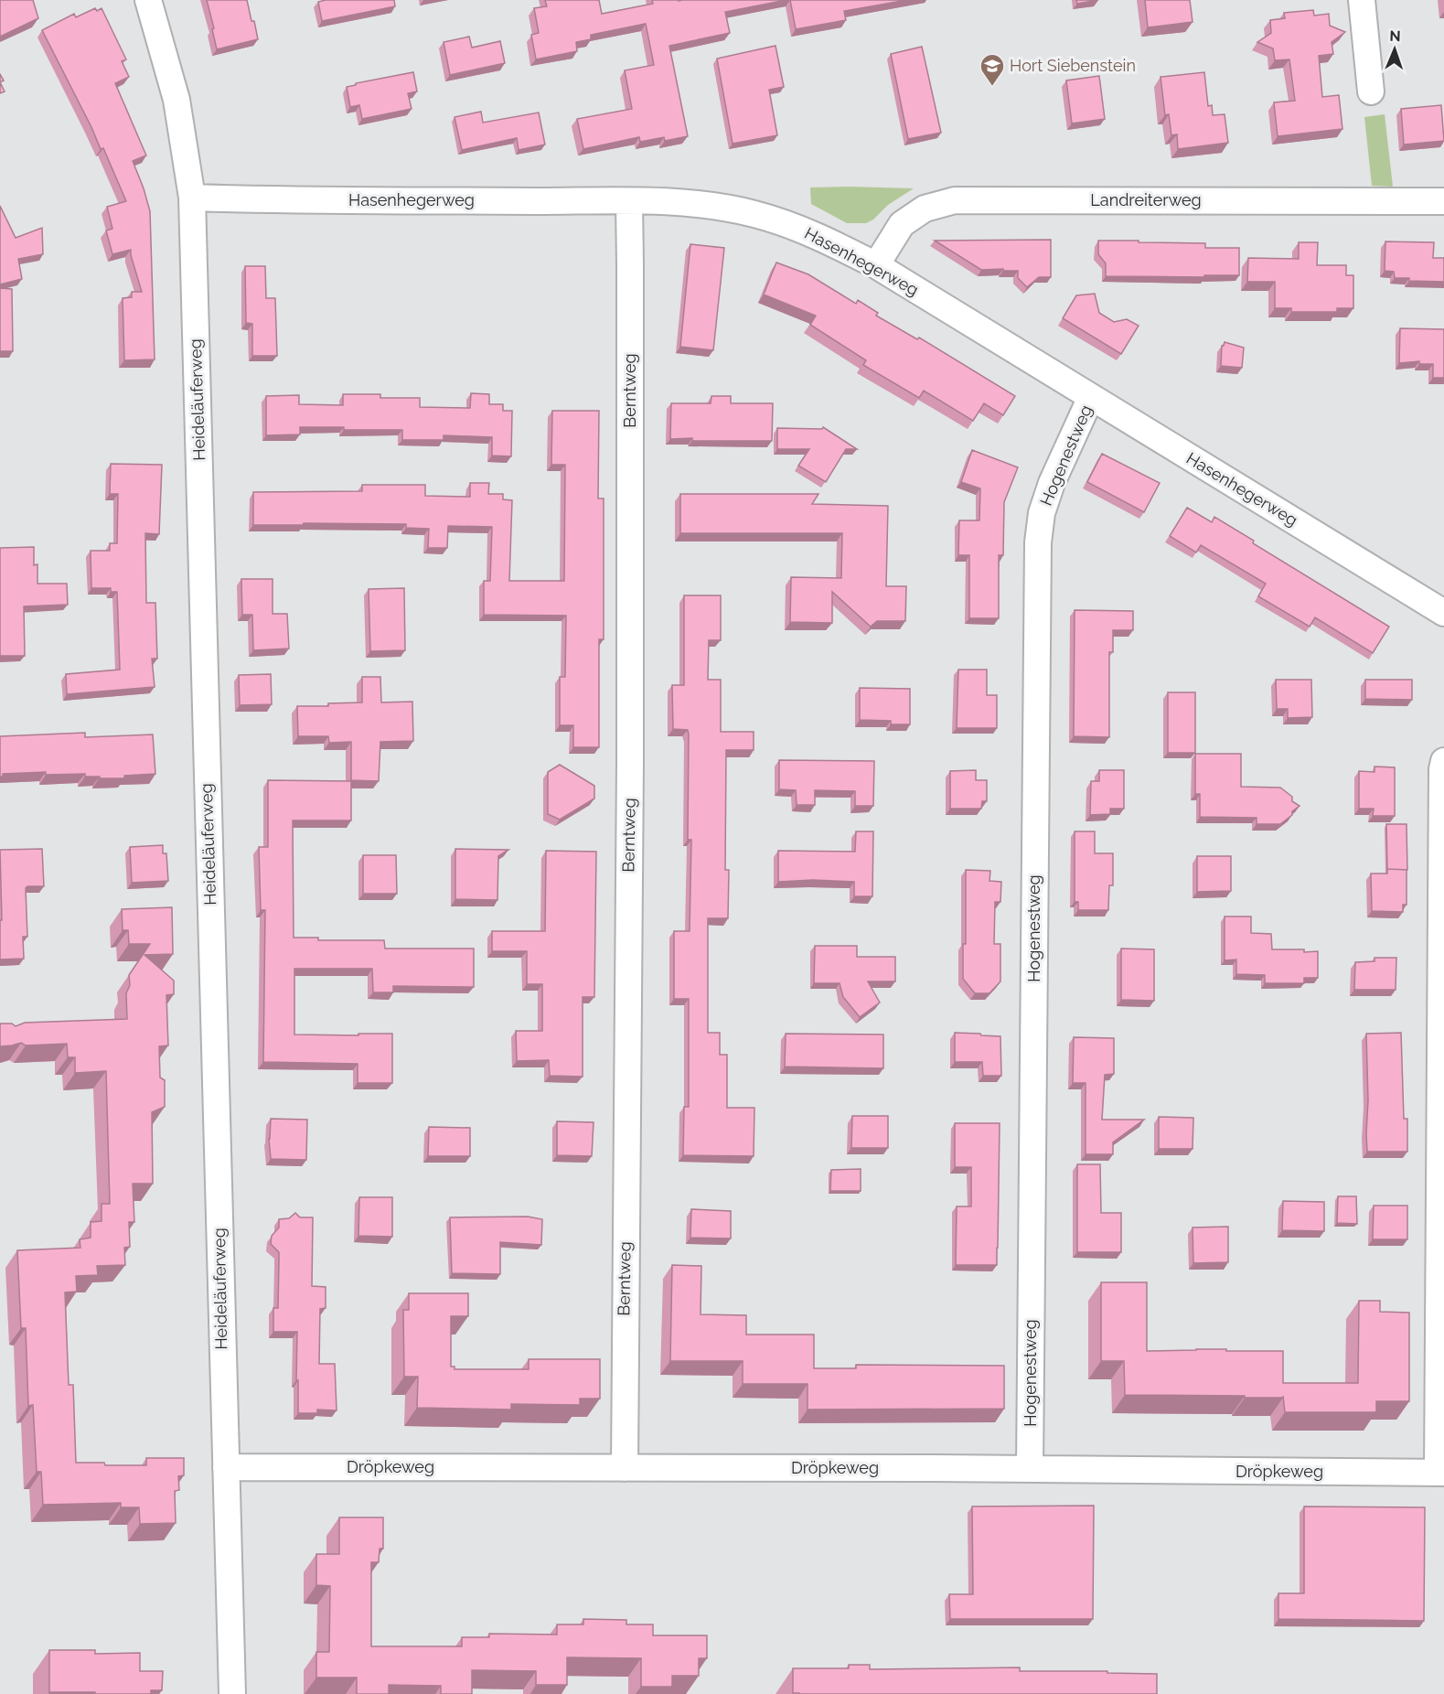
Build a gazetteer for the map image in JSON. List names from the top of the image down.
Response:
{
  "streets": {
    "street": [
      "Hasenhegerweg",
      "Landreiterweg",
      "Berntweg",
      "Heideläuferweg",
      "Hogenestweg",
      "Dröpkeweg"
    ]
  },
  "crossings": [
    ["Hasenhegerweg", "Landreiterweg"],
    ["Hasenhegerweg", "Berntweg"],
    ["Hasenhegerweg", "Heideläuferweg"],
    ["Hasenhegerweg", "Hogenestweg"],
    ["Berntweg", "Dröpkeweg"],
    ["Heideläuferweg", "Dröpkeweg"],
    ["Hogenestweg", "Dröpkeweg"]
  ],
  "places": {
    "school or university": ["Hort Siebenstein"]
  },
  "north": "top"
}
